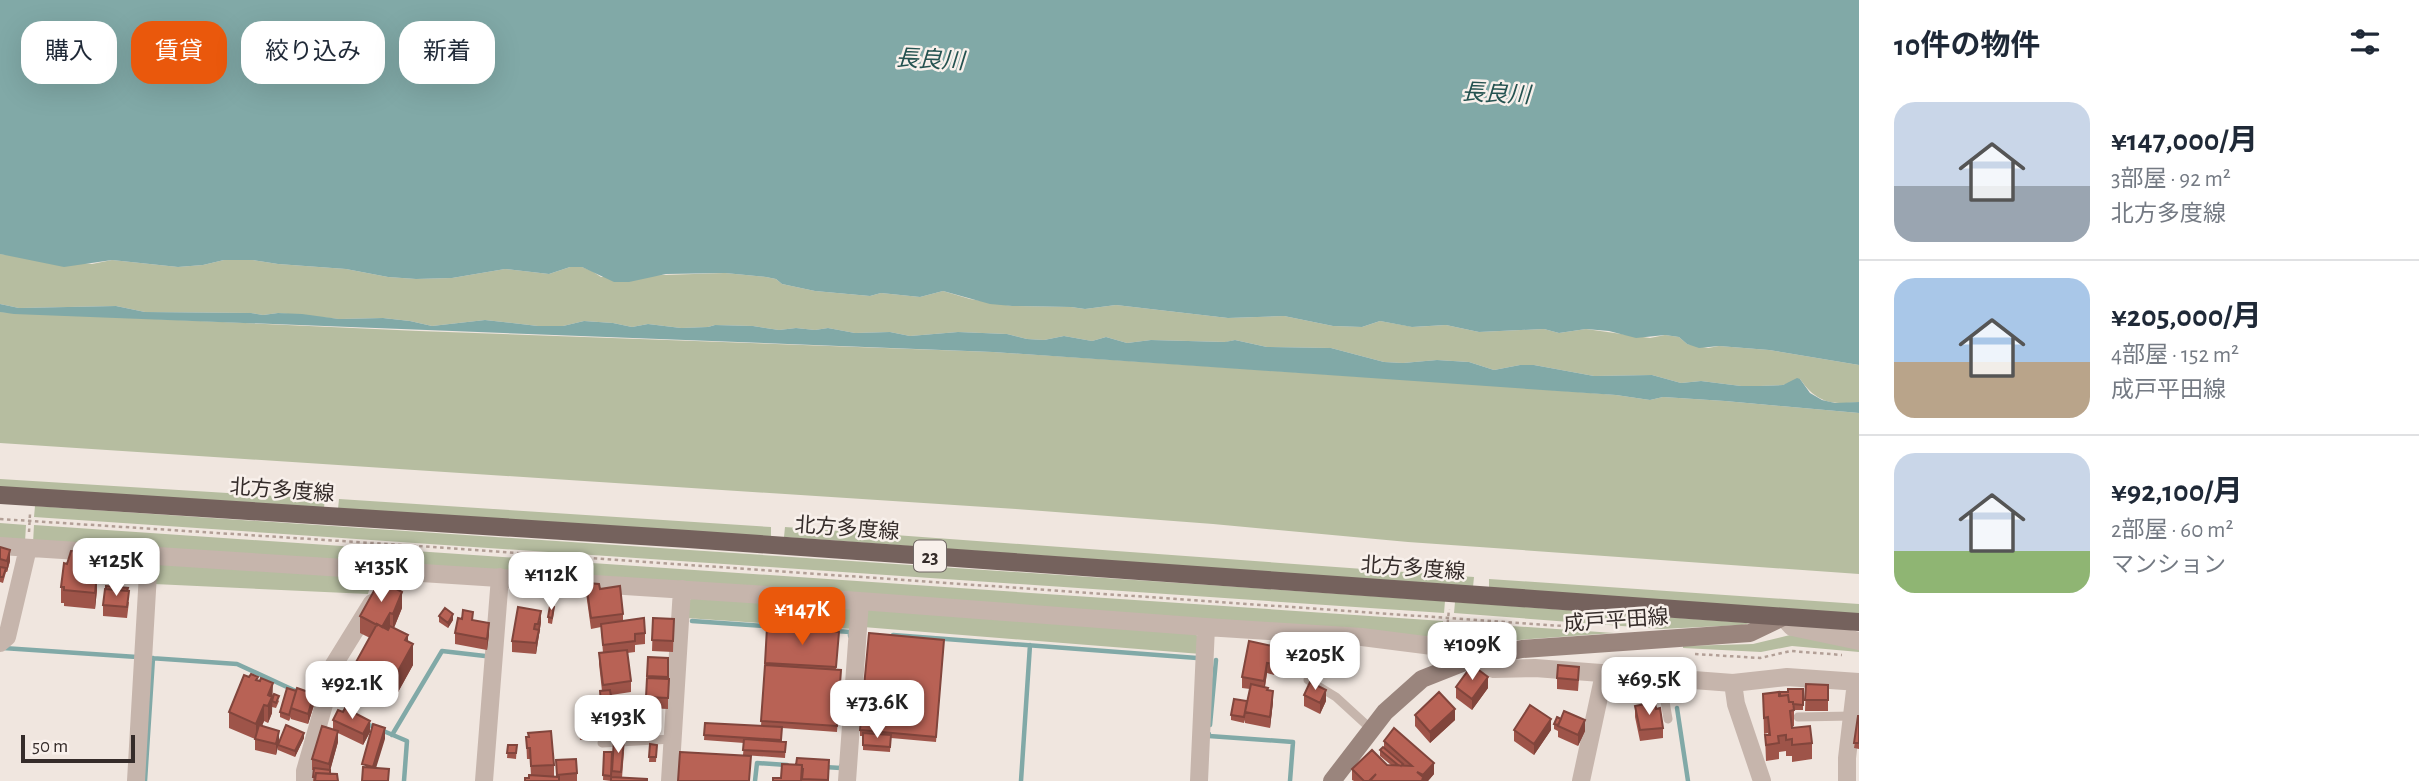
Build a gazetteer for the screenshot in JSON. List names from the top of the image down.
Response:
{
  "streets": {
    "main road": ["北方多度線", "23", "成戸平田線"]
  },
  "crossings": [
    ["北方多度線", "成戸平田線"]
  ],
  "water": ["長良川"],
  "scale_bar": "50 m",
  "page": {
    "heading": "10件の物件",
    "chip": [
      "購入",
      "賃貸",
      "絞り込み",
      "新着"
    ],
    "list": [
      {
        "name": "¥147,000/月",
        "note": "3部屋 · 92 m² · 北方多度線"
      },
      {
        "name": "¥205,000/月",
        "note": "4部屋 · 152 m² · 成戸平田線"
      },
      {
        "name": "¥92,100/月",
        "note": "2部屋 · 60 m² · マンション"
      }
    ],
    "price": [
      "¥125K",
      "¥135K",
      "¥112K",
      "¥147K",
      "¥109K",
      "¥205K",
      "¥69.5K",
      "¥92.1K",
      "¥73.6K",
      "¥193K"
    ],
    "scale": "50 m"
  }
}
